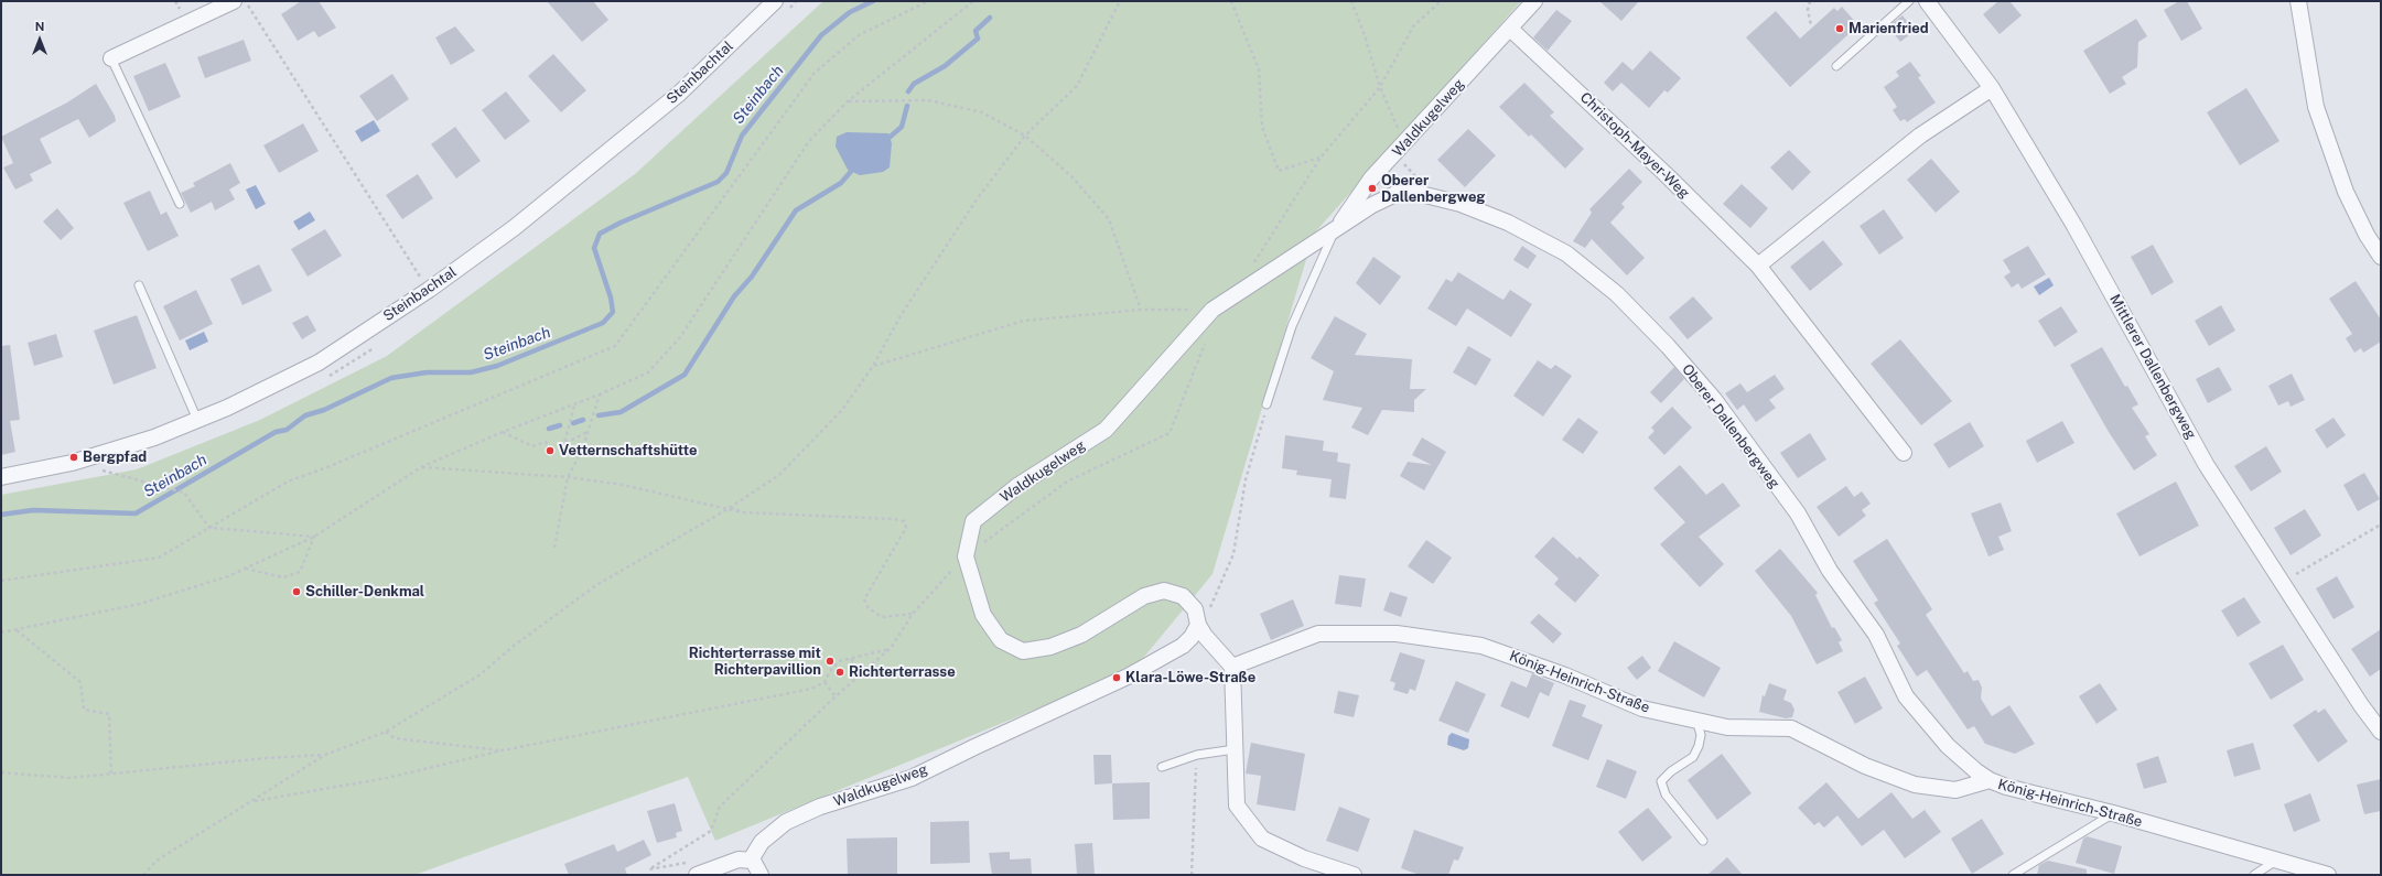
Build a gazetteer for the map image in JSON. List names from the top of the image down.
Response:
{
  "streets": {
    "street": [
      "Steinbachtal",
      "Waldkugelweg",
      "Christoph-Mayer-Weg",
      "Mittlerer Dallenbergweg",
      "Oberer Dallenbergweg",
      "König-Heinrich-Straße"
    ]
  },
  "crossings": [
    ["Waldkugelweg", "Christoph-Mayer-Weg"],
    ["Waldkugelweg", "Oberer Dallenbergweg"],
    ["Oberer Dallenbergweg", "König-Heinrich-Straße"]
  ],
  "water": ["Steinbach"],
  "places": [
    "Marienfried",
    "Oberer Dallenbergweg",
    "Vetternschaftshütte",
    "Bergpfad",
    "Schiller-Denkmal",
    "Richterterrasse mit Richterpavillion",
    "Richterterrasse",
    "Klara-Löwe-Straße"
  ],
  "north": "top"
}
